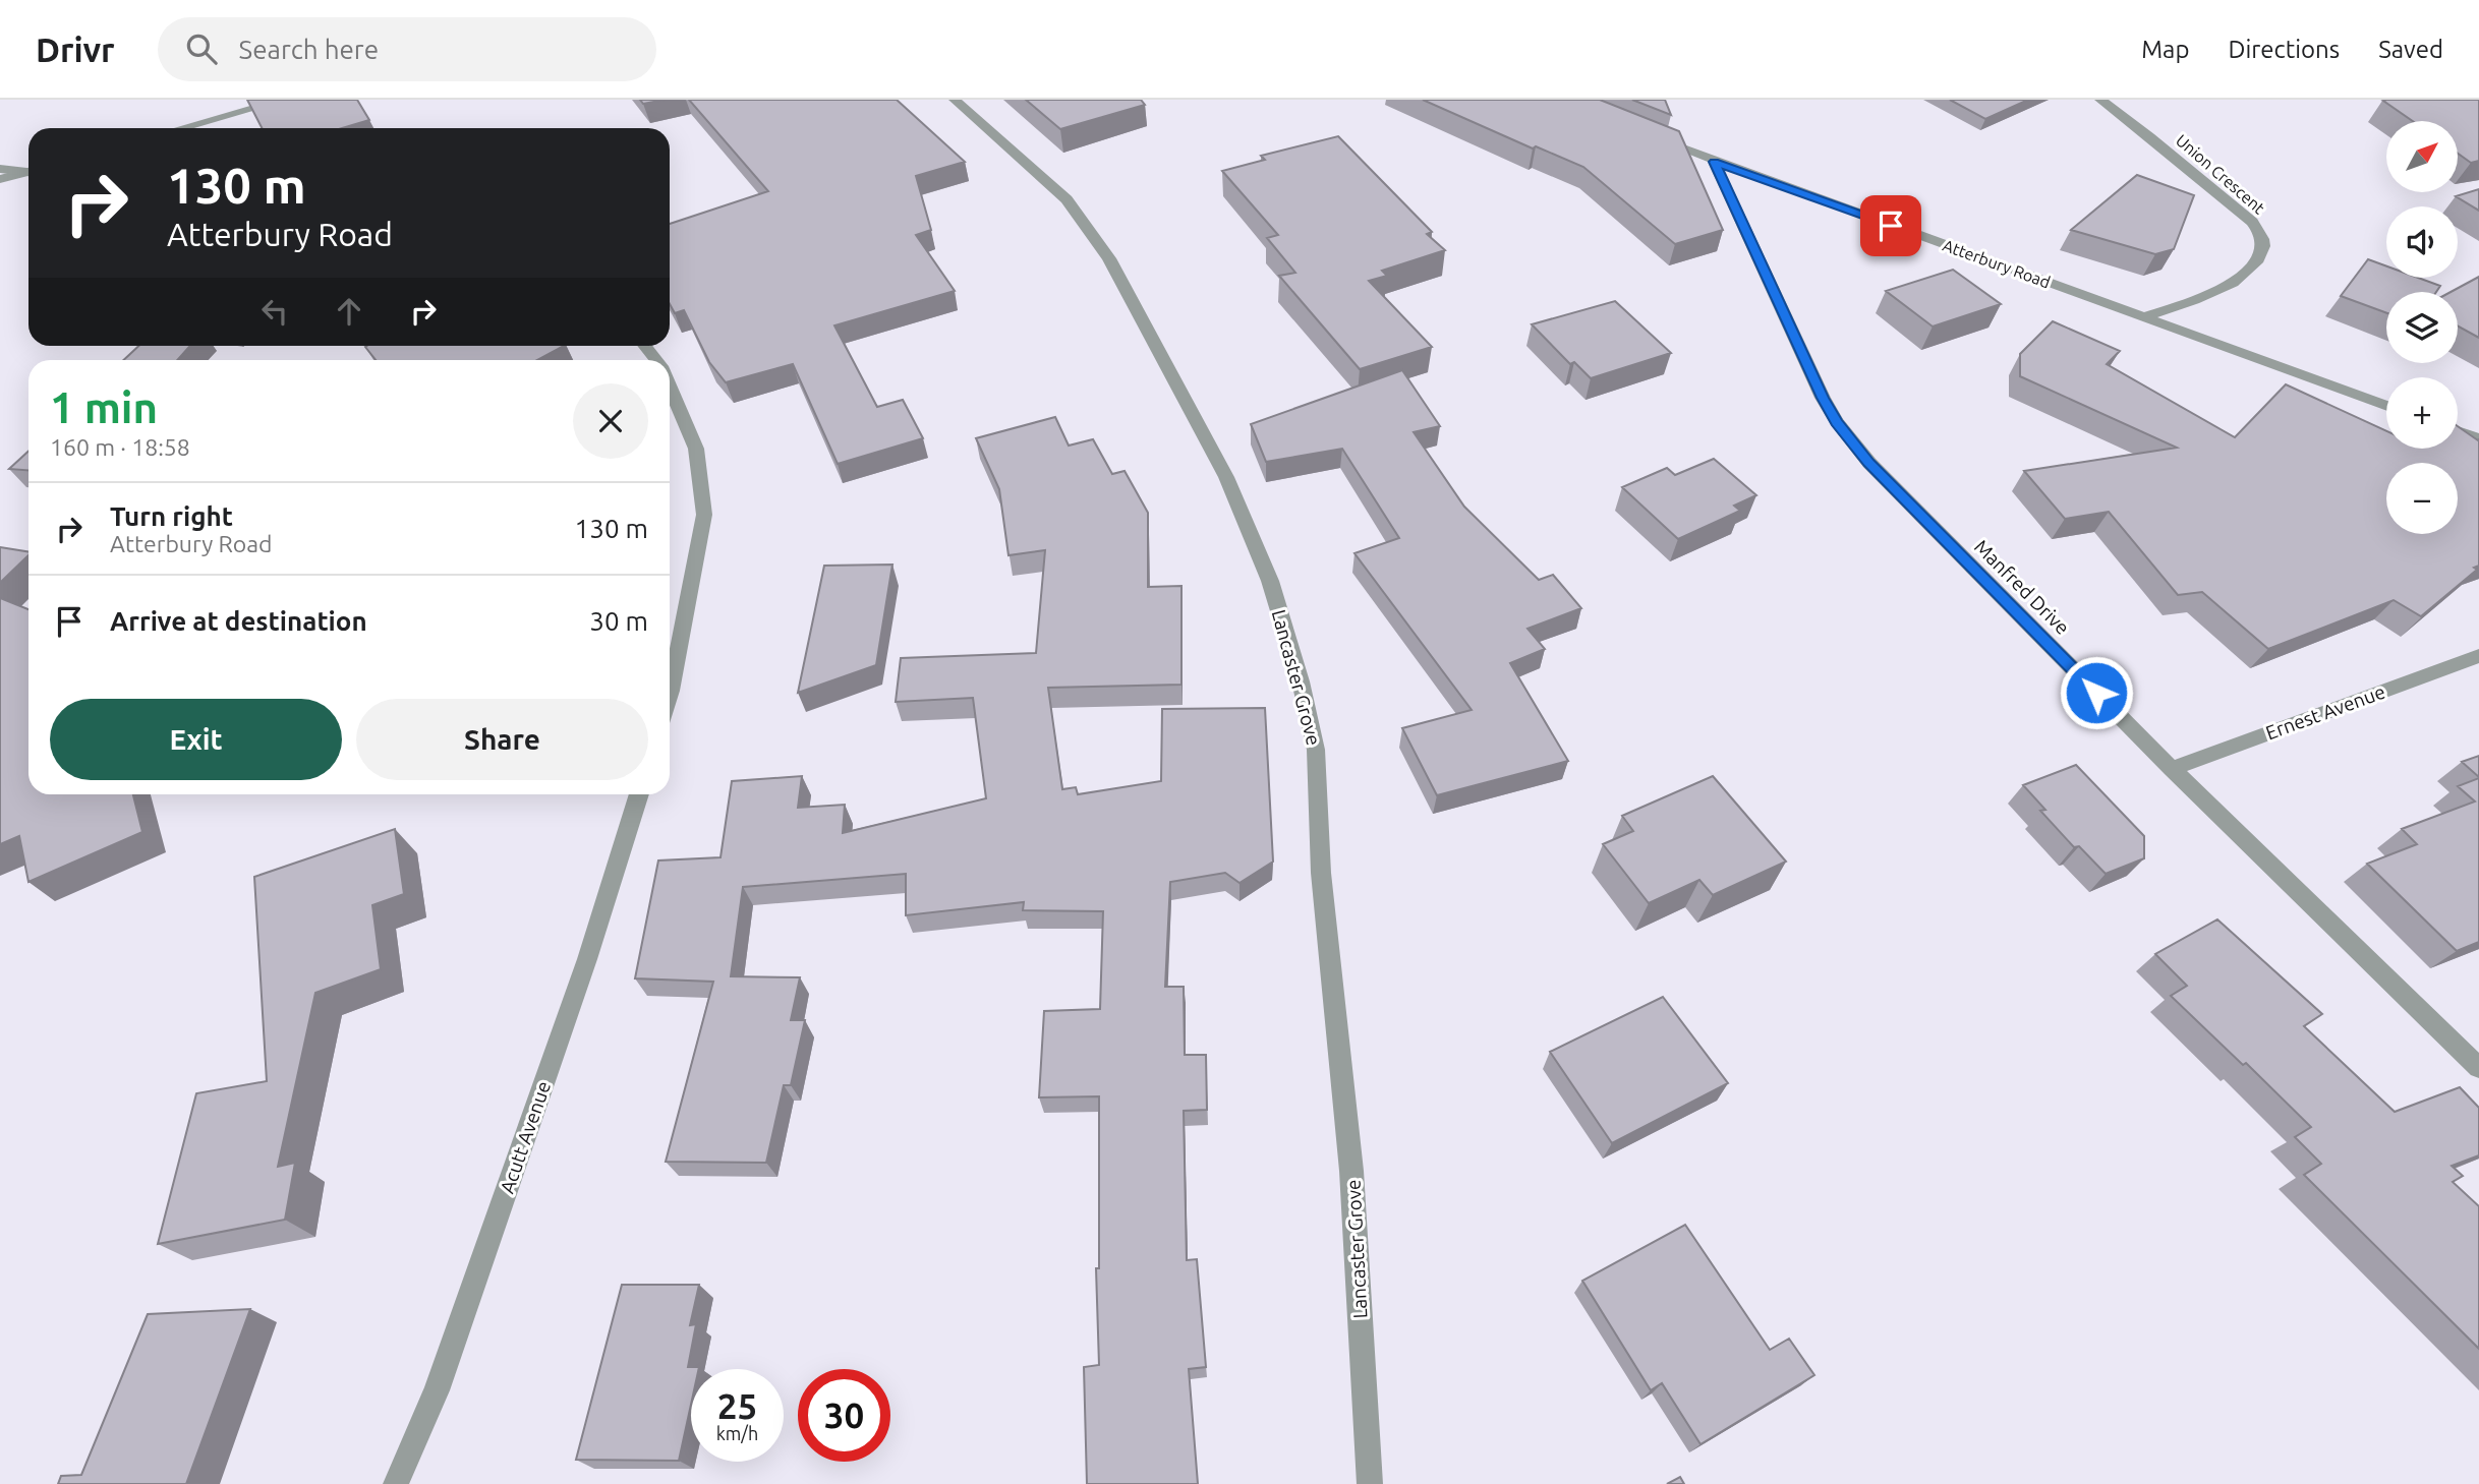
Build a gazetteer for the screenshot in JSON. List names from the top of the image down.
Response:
{
  "streets": {
    "street": [
      "Union Crescent",
      "Atterbury Road",
      "Manfred Drive",
      "Lancaster Grove",
      "Ernest Avenue",
      "Acutt Avenue"
    ]
  },
  "crossings": [
    ["Union Crescent", "Atterbury Road"],
    ["Atterbury Road", "Manfred Drive"],
    ["Manfred Drive", "Ernest Avenue"]
  ],
  "north": "top right",
  "page": {
    "header": "Drivr",
    "search": "Search here",
    "nav": ["Map", "Directions", "Saved"],
    "map_buttons": ["+", "−"],
    "turn": ["130 m", "Atterbury Road"],
    "heading": ["1 min", "160 m · 18:58"],
    "list": [
      {
        "name": "Turn right",
        "note": "Atterbury Road",
        "value": "130 m"
      },
      {
        "name": "Arrive at destination",
        "value": "30 m"
      }
    ],
    "buttons": ["Exit", "Share"],
    "speed": "25 km/h",
    "limit": "30"
  }
}
